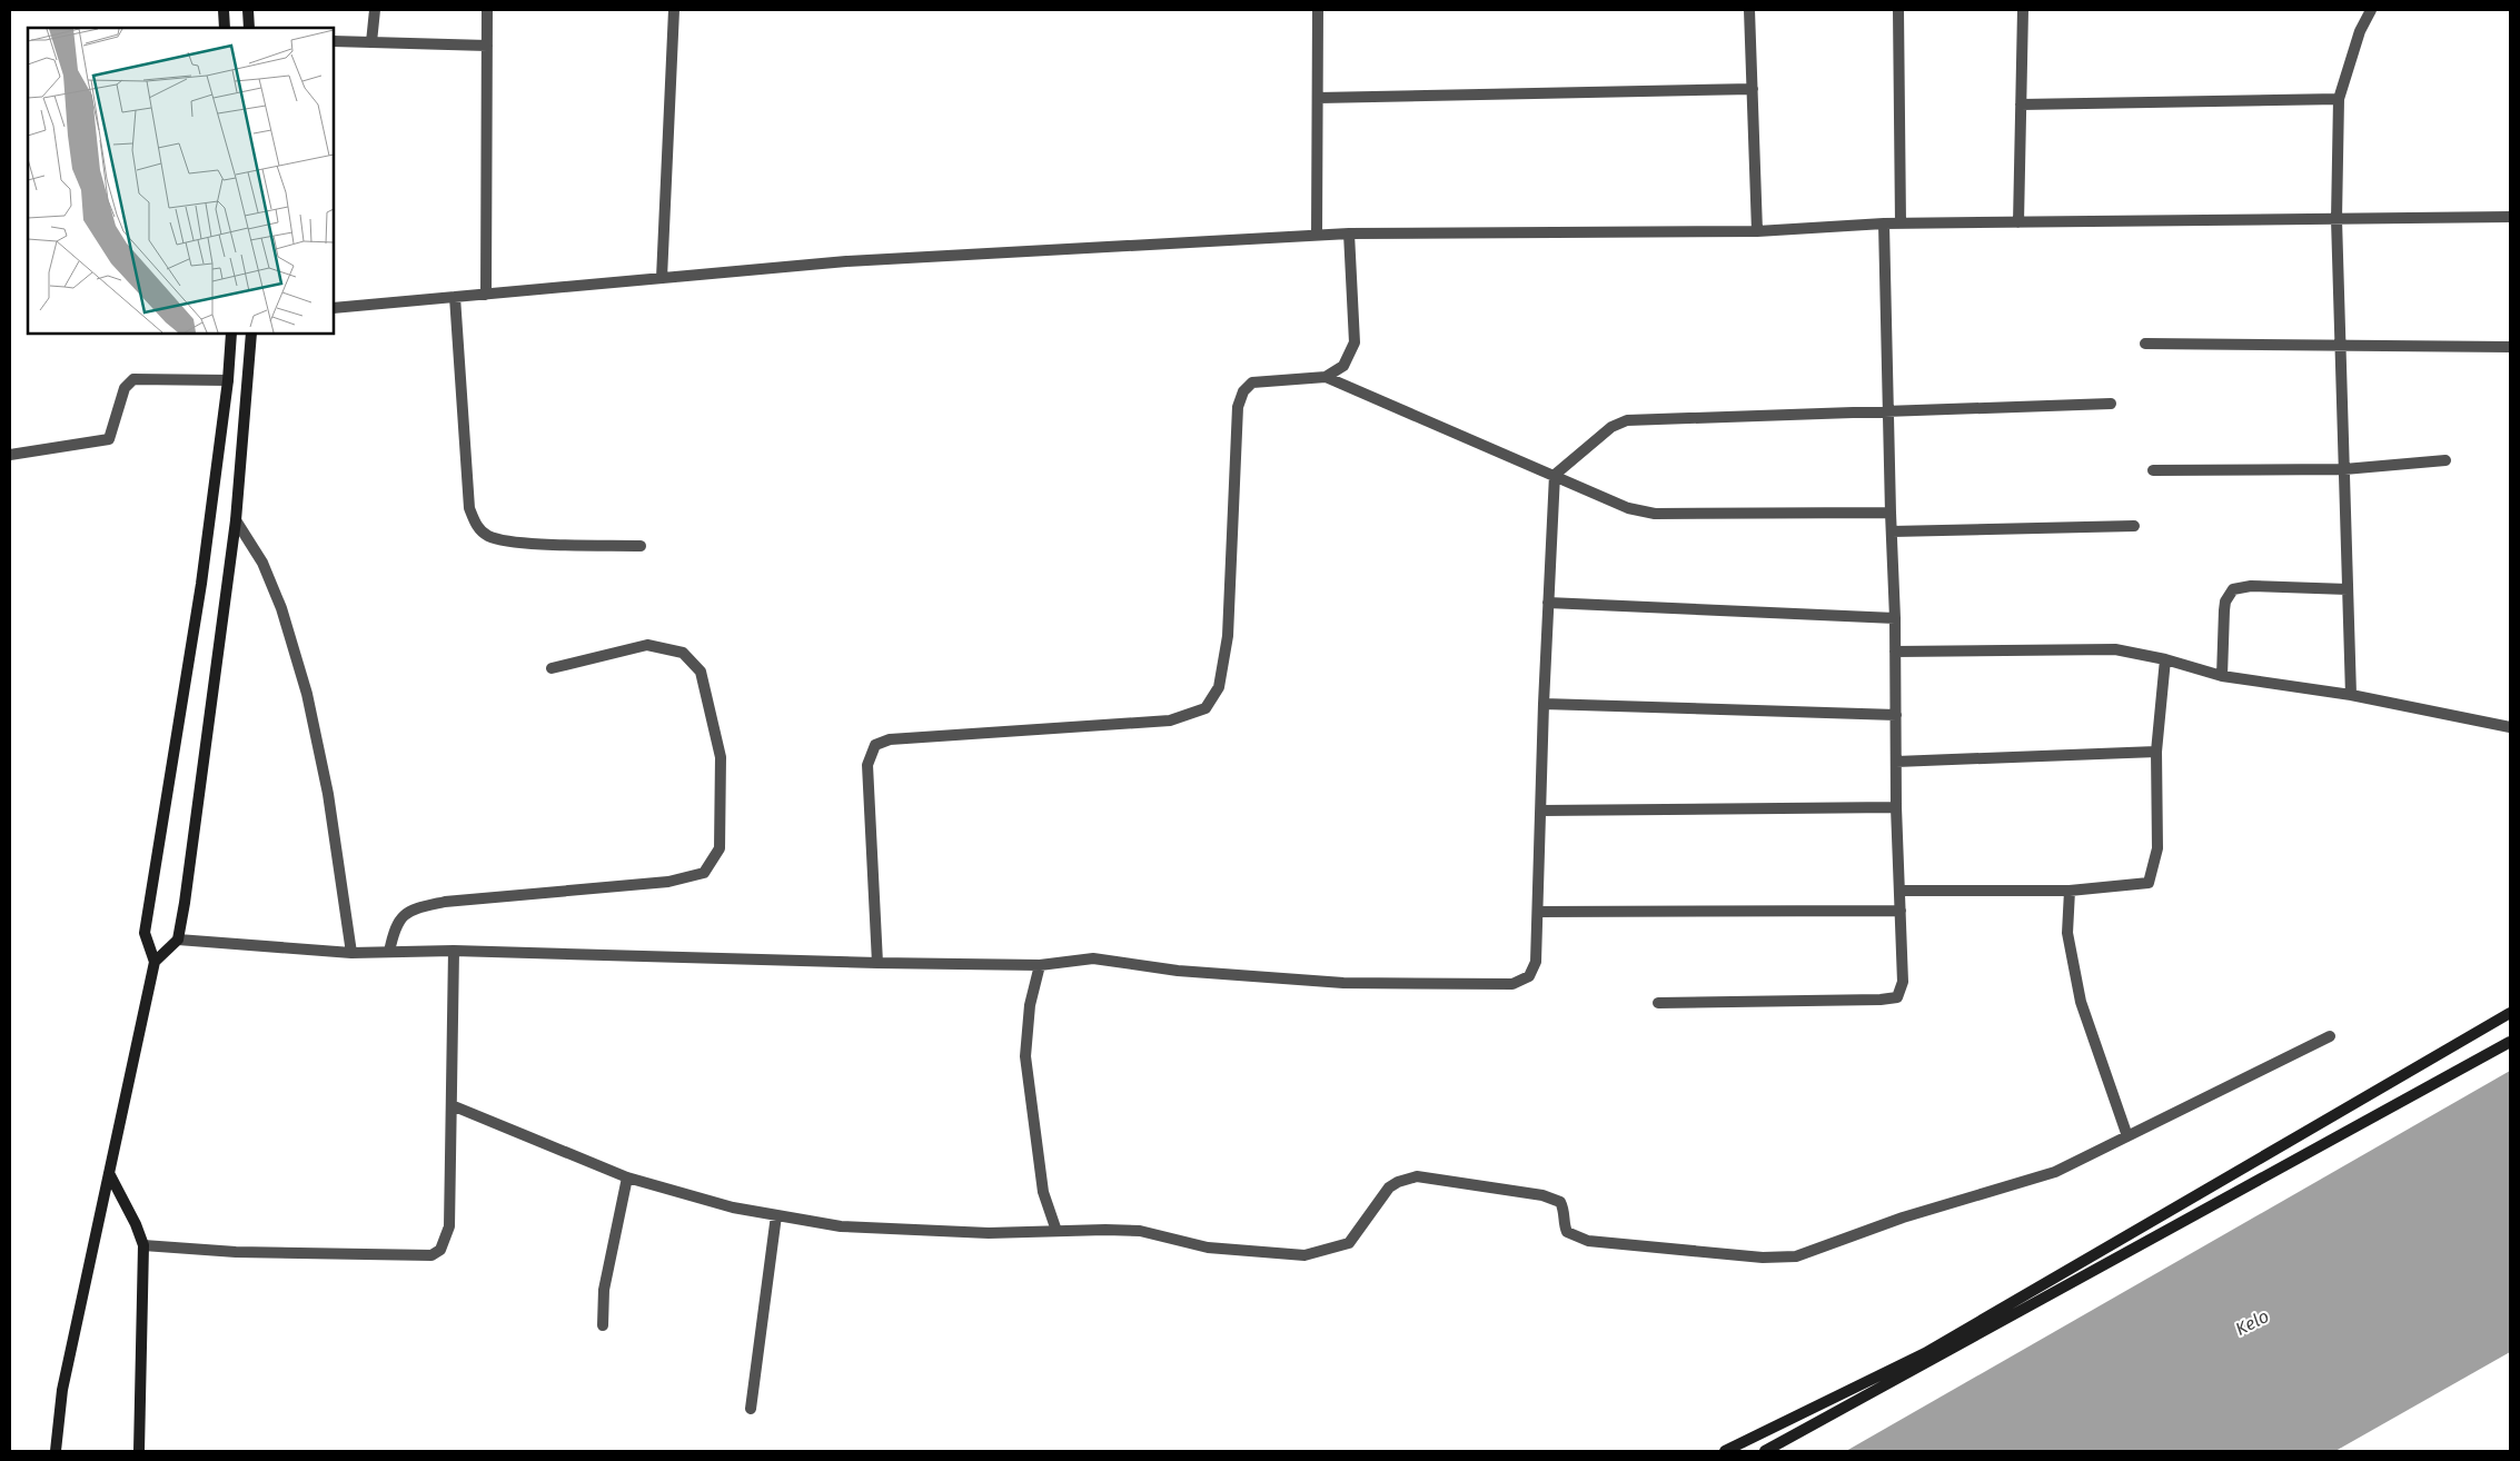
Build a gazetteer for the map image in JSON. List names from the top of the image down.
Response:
{
  "water": ["Kelo"]
}
